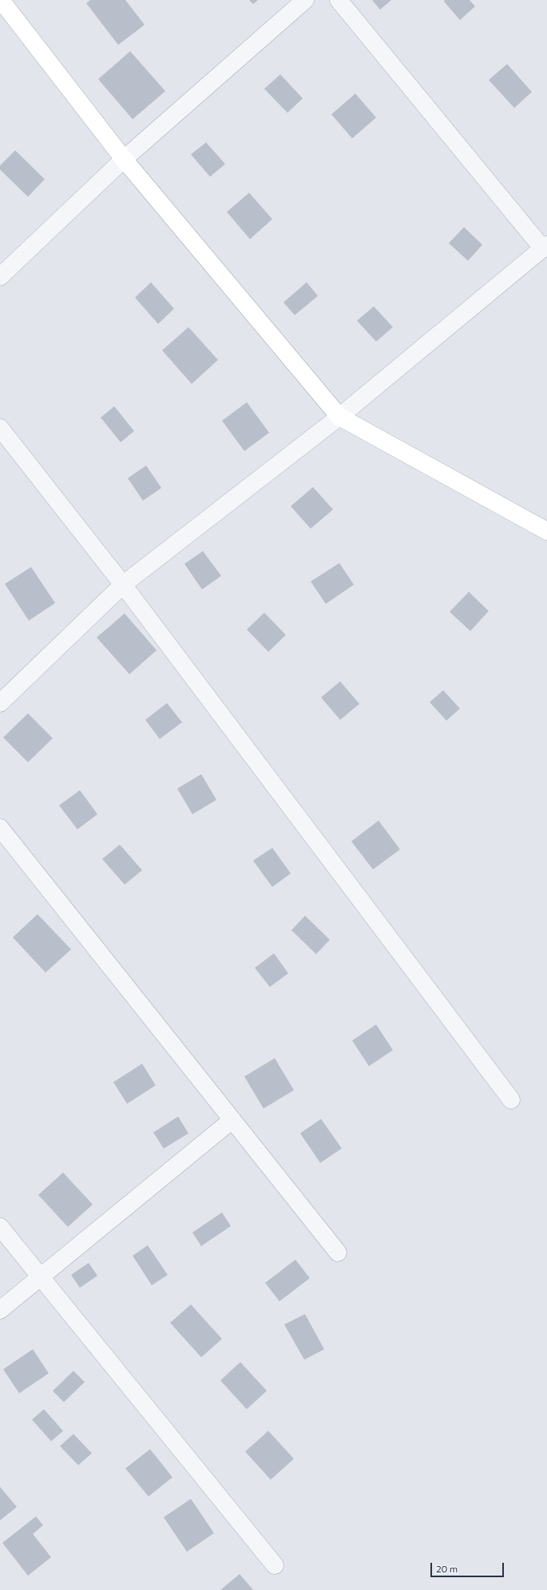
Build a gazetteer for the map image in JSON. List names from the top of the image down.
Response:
{
  "scale_bar": "20 m"
}
